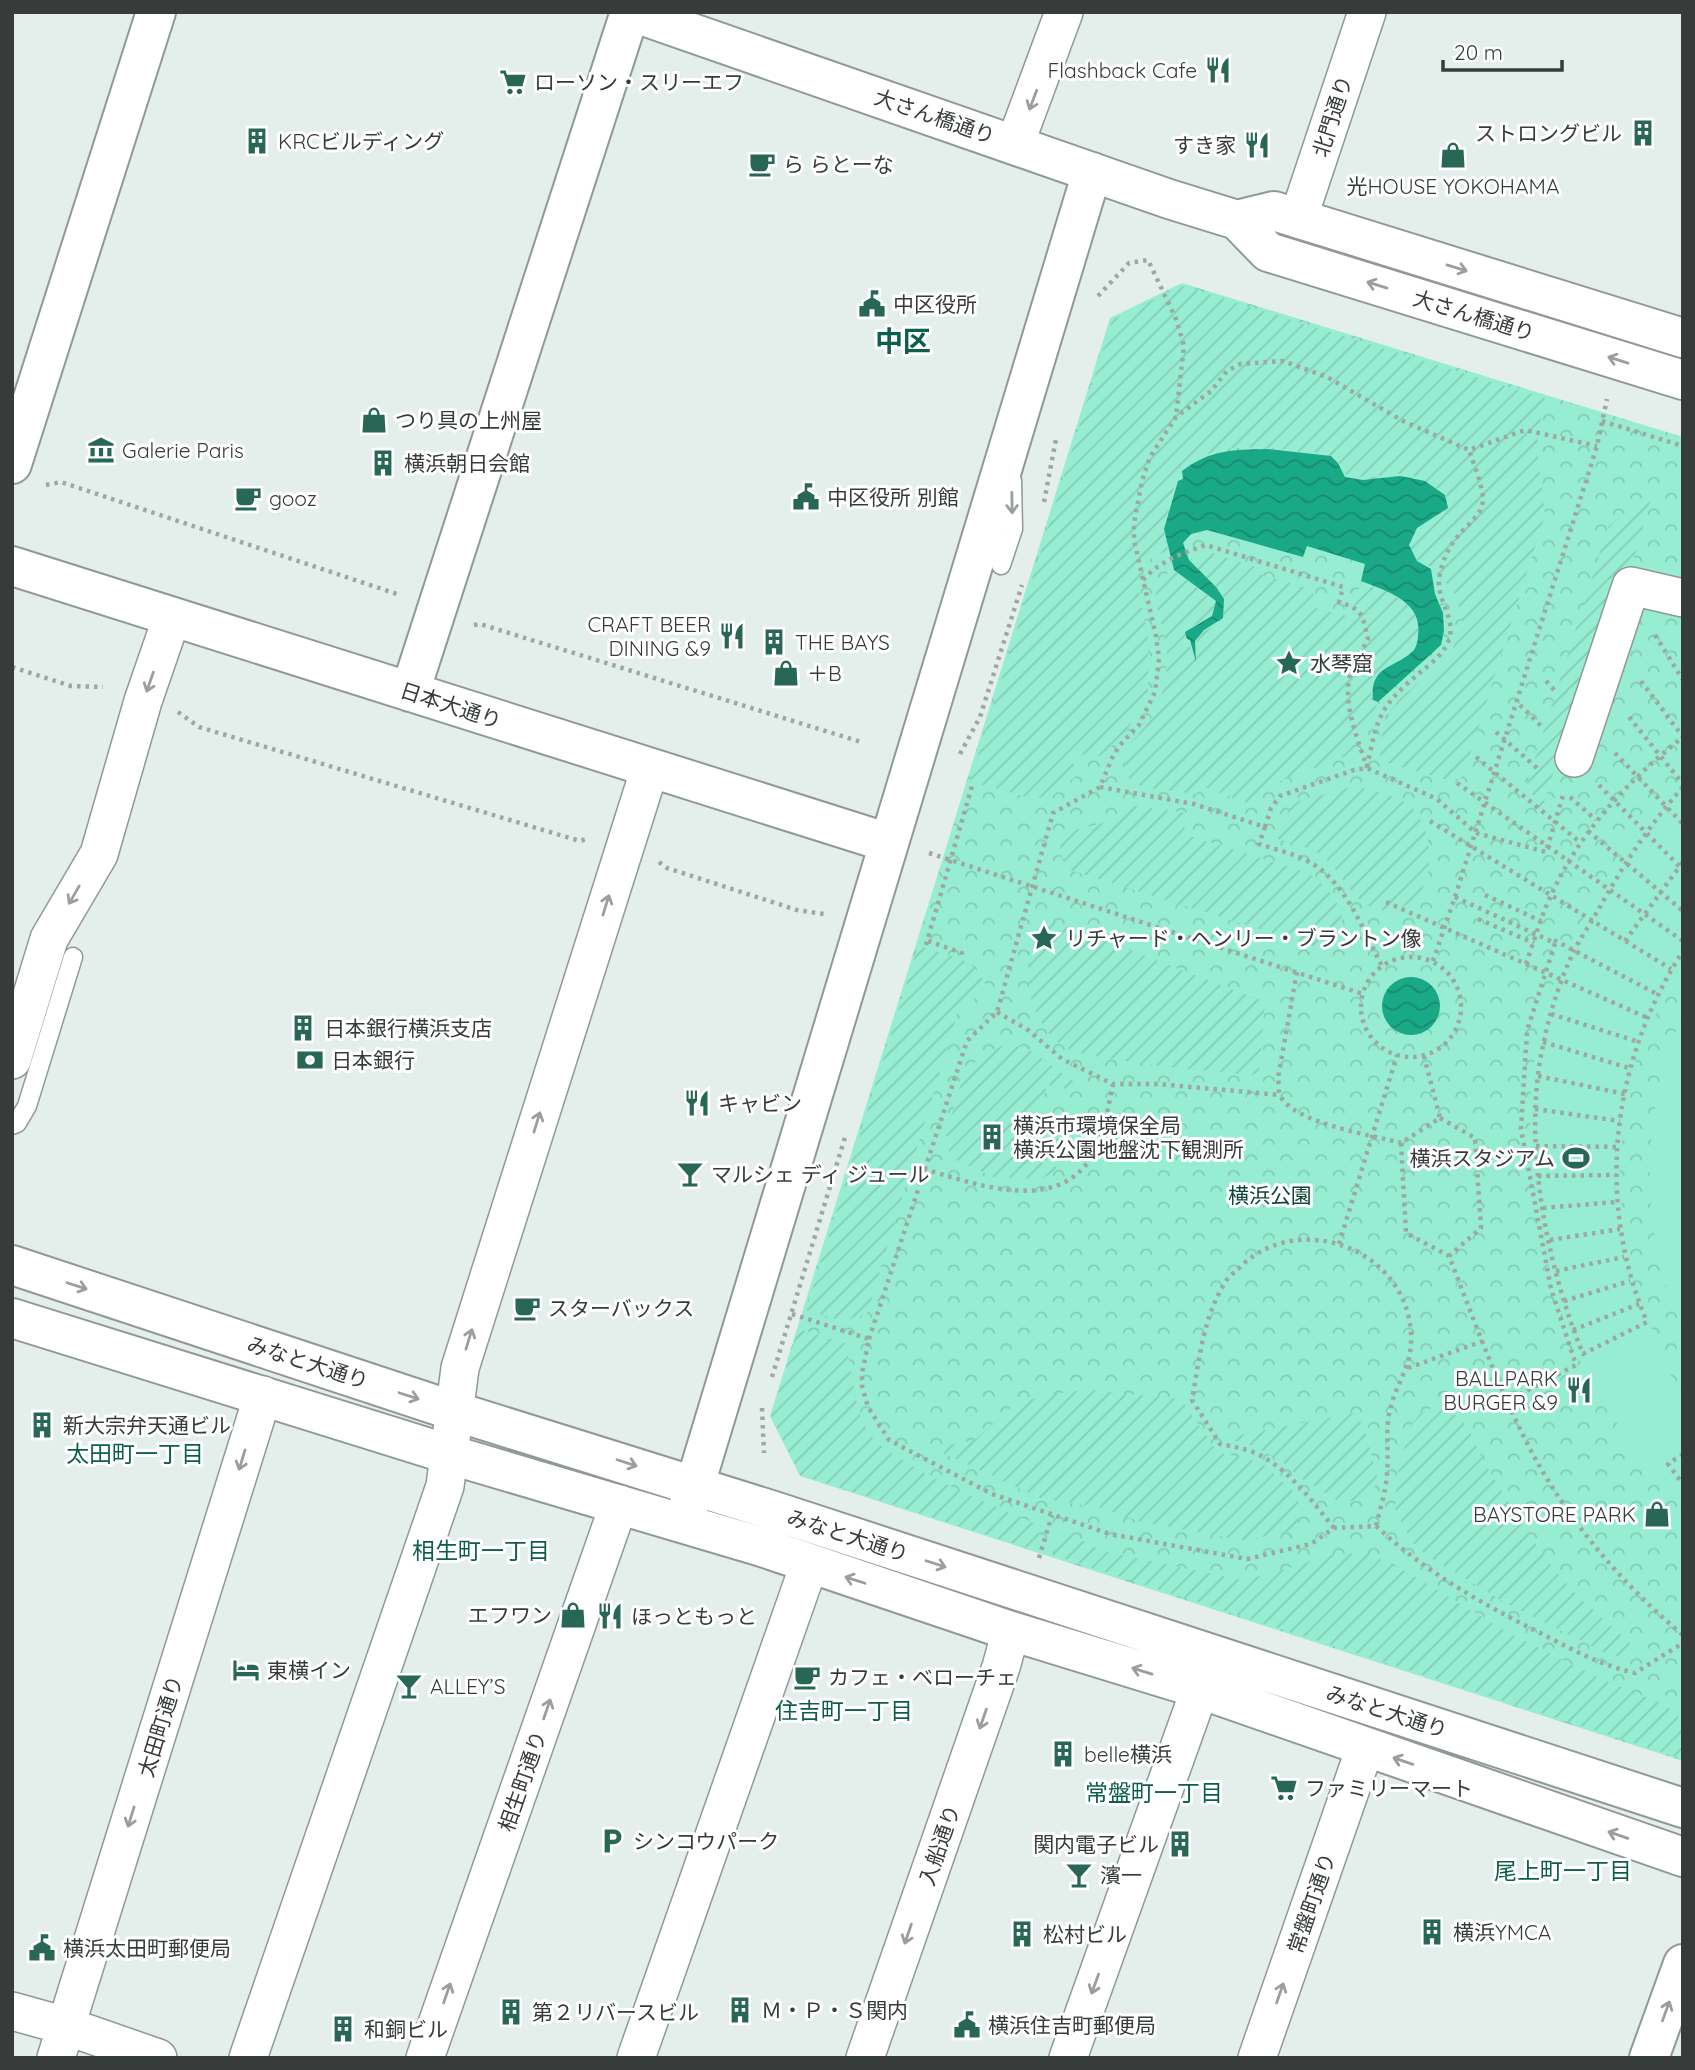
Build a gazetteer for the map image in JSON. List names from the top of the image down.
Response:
{
  "streets": {
    "street": [
      "大さん橋通り",
      "北門通り",
      "日本大通り",
      "みなと大通り",
      "太田町通り",
      "相生町通り",
      "入船通り",
      "常盤町通り"
    ]
  },
  "crossings": [
    ["大さん橋通り", "北門通り"],
    ["みなと大通り", "太田町通り"],
    ["みなと大通り", "相生町通り"],
    ["みなと大通り", "入船通り"],
    ["みなと大通り", "常盤町通り"]
  ],
  "districts": [
    "中区",
    "太田町一丁目",
    "相生町一丁目",
    "住吉町一丁目",
    "常盤町一丁目",
    "尾上町一丁目"
  ],
  "parks": ["横浜公園"],
  "places": {
    "restaurant": [
      "Flashback Cafe",
      "すき家",
      "CRAFT BEER DINING &9",
      "キャビン",
      "BALLPARK BURGER &9",
      "ほっともっと"
    ],
    "supermarket": ["ローソン・スリーエフ", "ファミリーマート"],
    "building": [
      "ストロングビル",
      "KRCビルディング",
      "横浜朝日会館",
      "THE BAYS",
      "日本銀行横浜支店",
      "横浜市環境保全局 横浜公園地盤沈下観測所",
      "新大宗弁天通ビル",
      "belle横浜",
      "関内電子ビル",
      "横浜YMCA",
      "松村ビル",
      "Ｍ・Ｐ・Ｓ関内",
      "第２リバースビル",
      "和銅ビル"
    ],
    "shop": [
      "光HOUSE YOKOHAMA",
      "つり具の上州屋",
      "＋B",
      "BAYSTORE PARK",
      "エフワン"
    ],
    "cafe": [
      "ら らとーな",
      "gooz",
      "スターバックス",
      "カフェ・ベローチェ"
    ],
    "public building": [
      "中区役所",
      "中区役所 別館",
      "横浜太田町郵便局",
      "横浜住吉町郵便局"
    ],
    "museum": ["Galerie Paris"],
    "place": ["水琴窟", "リチャード・ヘンリー・ブラントン像"],
    "bank": ["日本銀行"],
    "sports": ["横浜スタジアム"],
    "bar": ["マルシェ ディ ジュール", "ALLEY’S", "濱一"],
    "hotel": ["東横イン"],
    "parking": ["シンコウパーク"]
  },
  "scale_bar": "20 m"
}
